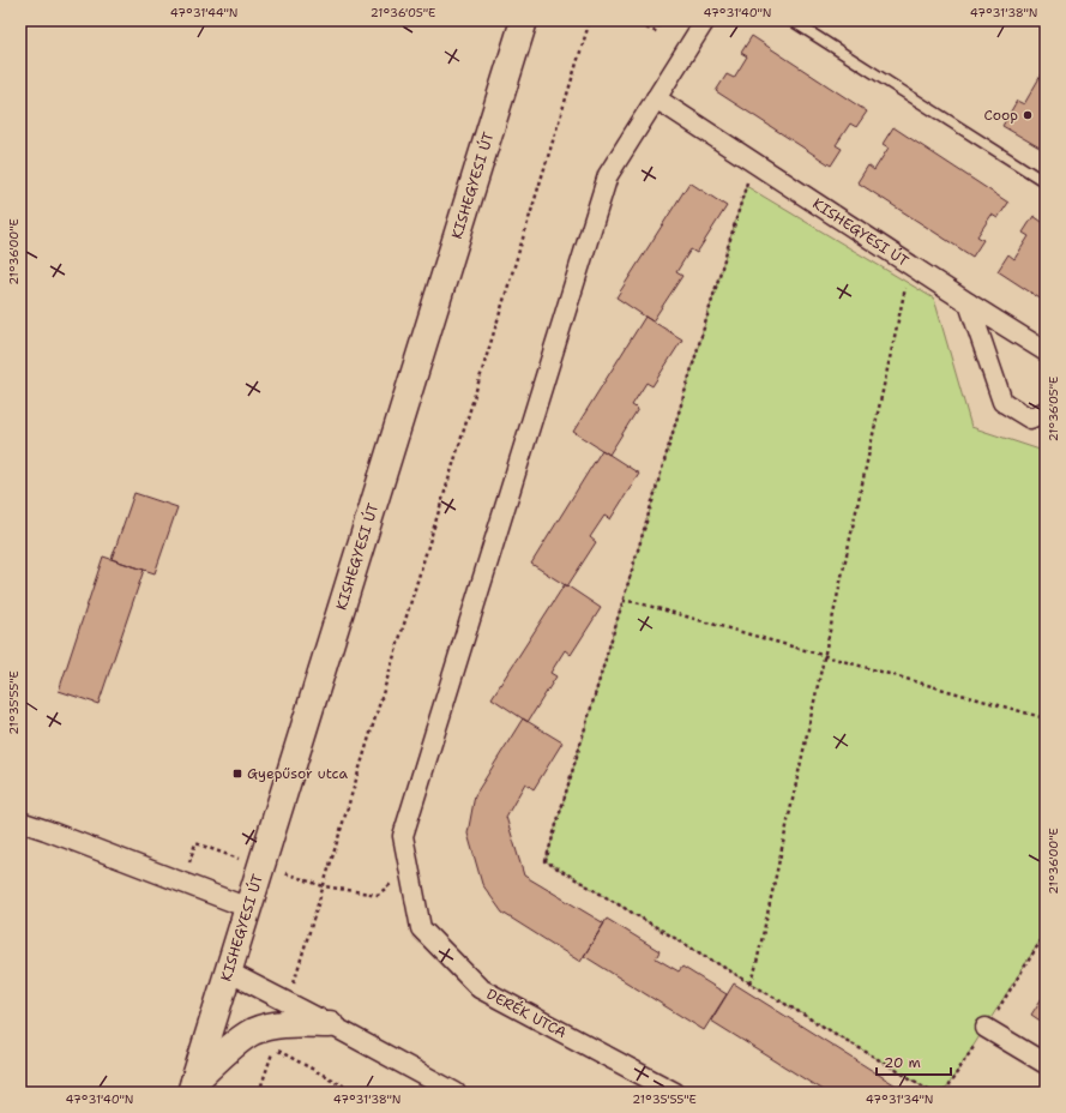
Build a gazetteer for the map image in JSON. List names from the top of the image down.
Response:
{
  "streets": {
    "street": ["KISHEGYESI ÚT", "DERÉK UTCA"]
  },
  "places": {
    "other": ["Coop"],
    "transit": ["Gyepűsor utca"]
  },
  "scale_bar": "20 m",
  "coordinates": [
    "47°31'44\"N",
    "21°36'05\"E",
    "47°31'40\"N",
    "47°31'38\"N",
    "21°36'00\"E",
    "21°35'55\"E",
    "47°31'34\"N"
  ]
}
